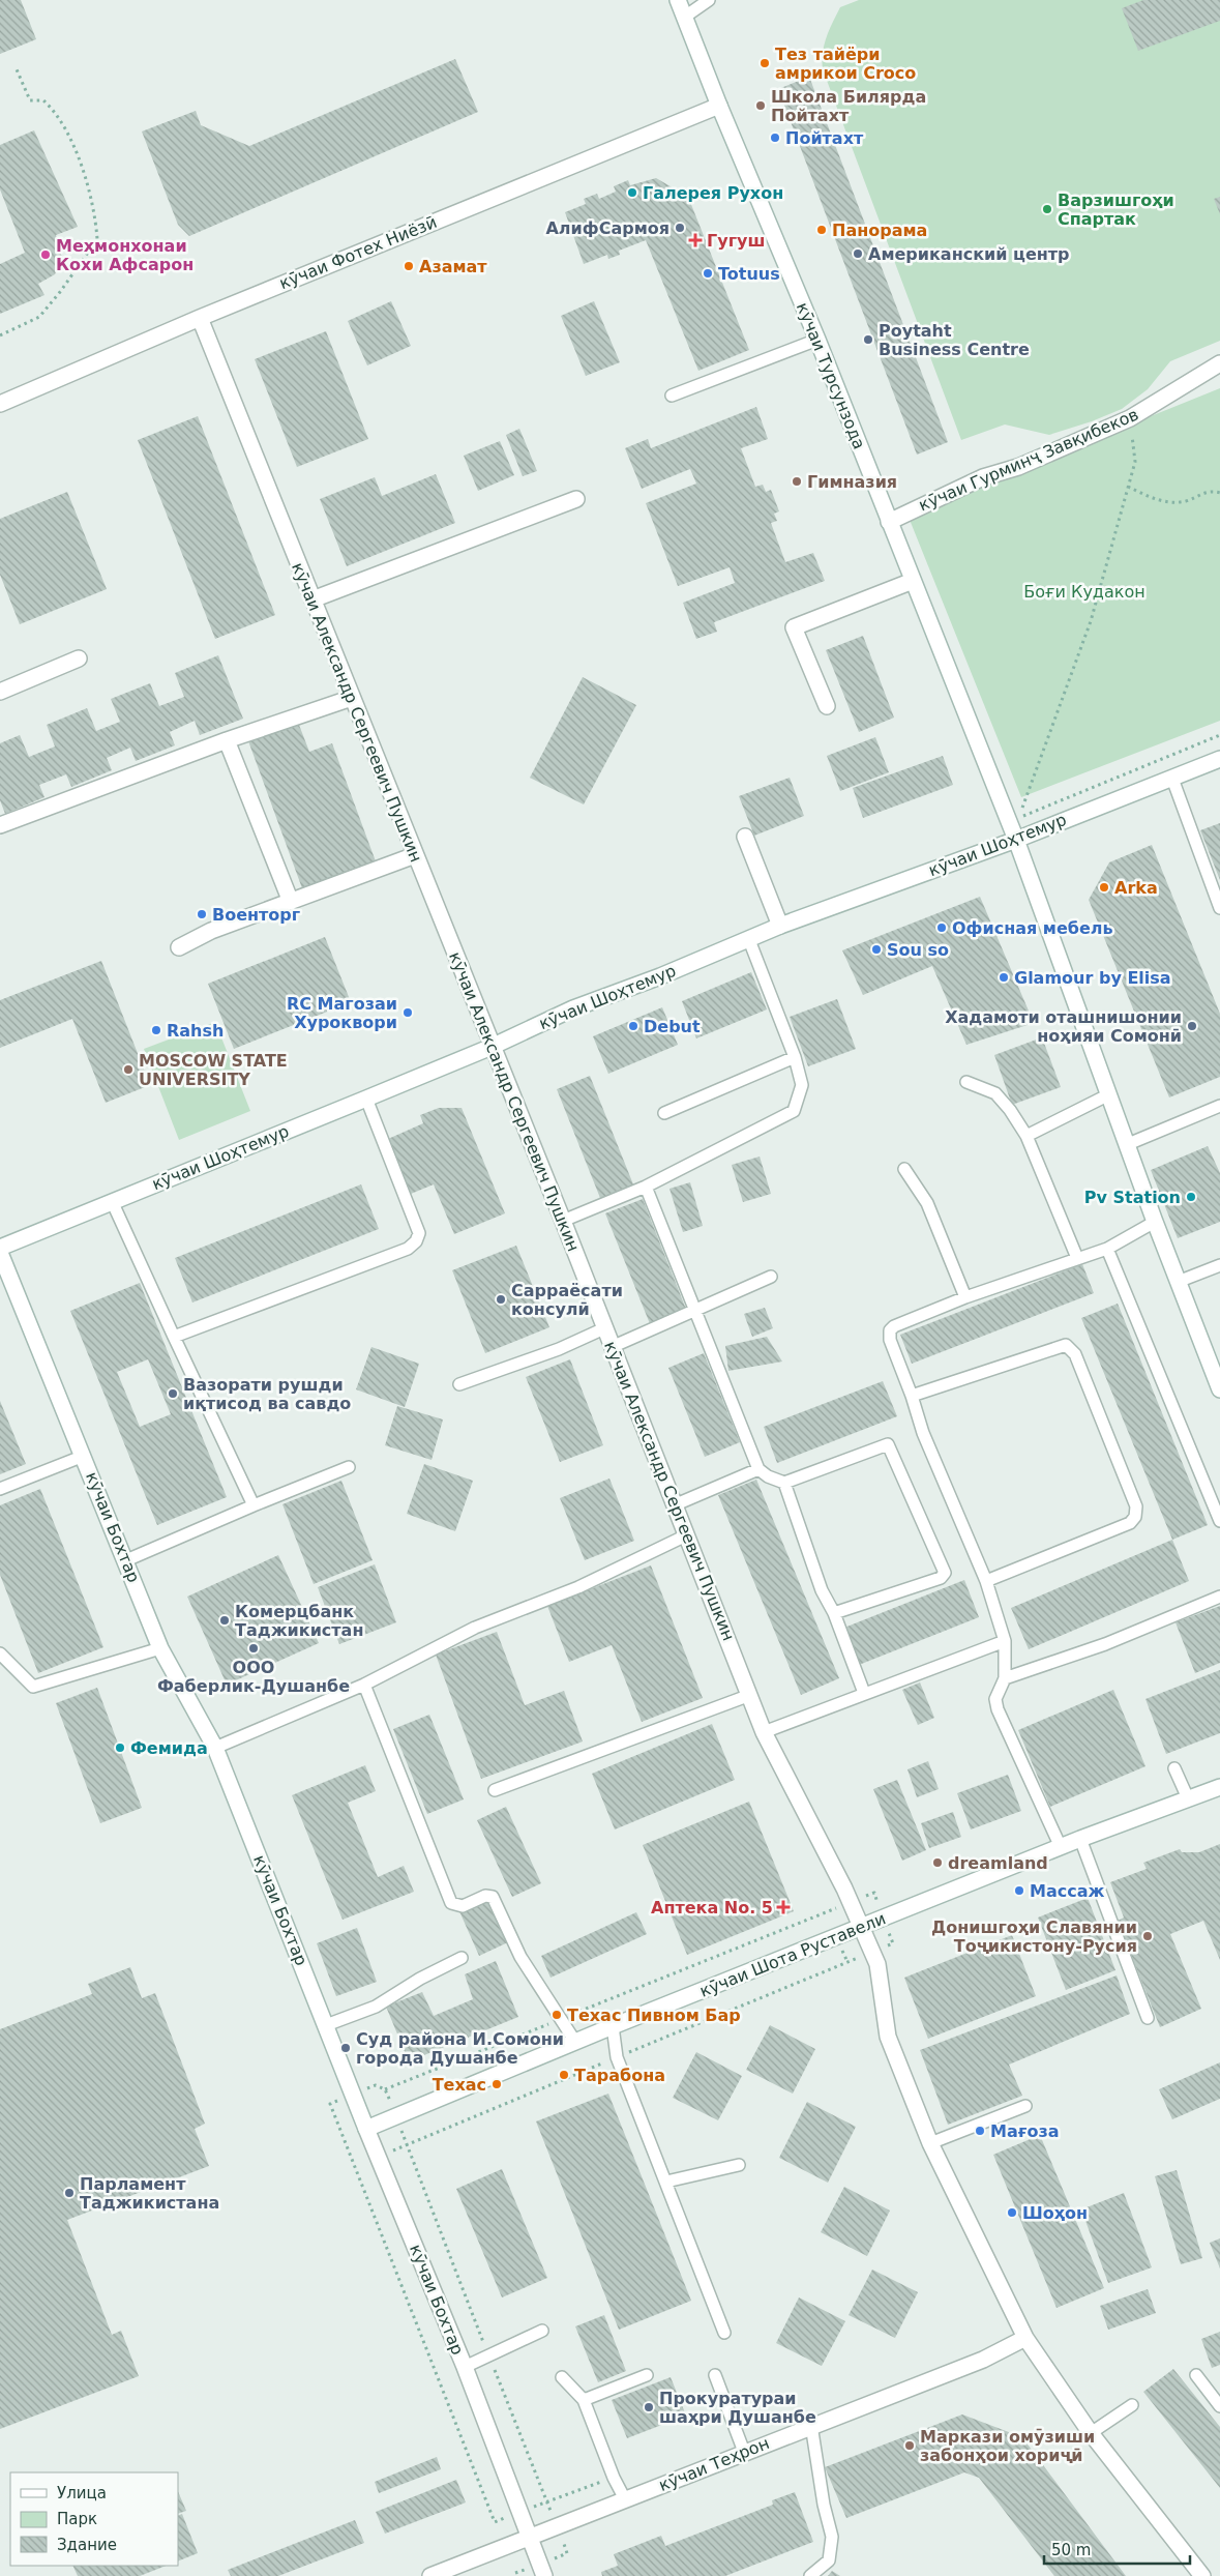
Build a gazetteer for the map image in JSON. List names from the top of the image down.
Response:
{
  "streets": {
    "street": [
      "кӯчаи Фотех Ниёзӣ",
      "кӯчаи Турсунзода",
      "кӯчаи Гурминҷ Завқибеков",
      "кӯчаи Александр Сергеевич Пушкин",
      "кӯчаи Шоҳтемур",
      "кӯчаи Бохтар",
      "кӯчаи Шота Руставели",
      "кӯчаи Теҳрон"
    ]
  },
  "crossings": [
    ["кӯчаи Фотех Ниёзӣ", "кӯчаи Турсунзода"],
    ["кӯчаи Фотех Ниёзӣ", "кӯчаи Александр Сергеевич Пушкин"],
    ["кӯчаи Турсунзода", "кӯчаи Гурминҷ Завқибеков"],
    ["кӯчаи Турсунзода", "кӯчаи Шоҳтемур"],
    ["кӯчаи Александр Сергеевич Пушкин", "кӯчаи Шоҳтемур"],
    ["кӯчаи Александр Сергеевич Пушкин", "кӯчаи Шота Руставели"],
    ["кӯчаи Александр Сергеевич Пушкин", "кӯчаи Теҳрон"],
    ["кӯчаи Бохтар", "кӯчаи Шота Руставели"],
    ["кӯчаи Бохтар", "кӯчаи Теҳрон"]
  ],
  "parks": ["Боғи Кудакон"],
  "places": {
    "other": [
      "Тез тайёри амрикои Croco",
      "Школа Билярда Пойтахт",
      "Пойтахт",
      "Галерея Рухон",
      "Варзишгоҳи Спартак",
      "АлифСармоя",
      "Панорама",
      "Американский центр",
      "Меҳмонхонаи Кохи Афсарон",
      "Азамат",
      "Totuus",
      "Poytaht Business Centre",
      "Гимназия",
      "Arka",
      "Военторг",
      "Офисная мебель",
      "Sou so",
      "Glamour by Elisa",
      "RC Магозаи Хуроквори",
      "Debut",
      "Хадамоти оташнишонии ноҳияи Сомонӣ",
      "Rahsh",
      "MOSCOW STATE UNIVERSITY",
      "Pv Station",
      "Сарраёсати консулӣ",
      "Вазорати рушди иқтисод ва савдо",
      "Комерцбанк Таджикистан",
      "ООО Фаберлик-Душанбе",
      "Фемида",
      "dreamland",
      "Массаж",
      "Донишгоҳи Славянии Тоҷикистону-Русия",
      "Техас Пивном Бар",
      "Суд района И.Сомони города Душанбе",
      "Тарабона",
      "Техас",
      "Мағоза",
      "Парламент Таджикистана",
      "Шоҳон",
      "Прокуратураи шаҳри Душанбе",
      "Маркази омӯзиши забонҳои хориҷӣ"
    ],
    "health": ["Гугуш", "Аптека No. 5"]
  },
  "legend": ["Улица", "Парк", "Здание"],
  "scale_bar": "50 m"
}
